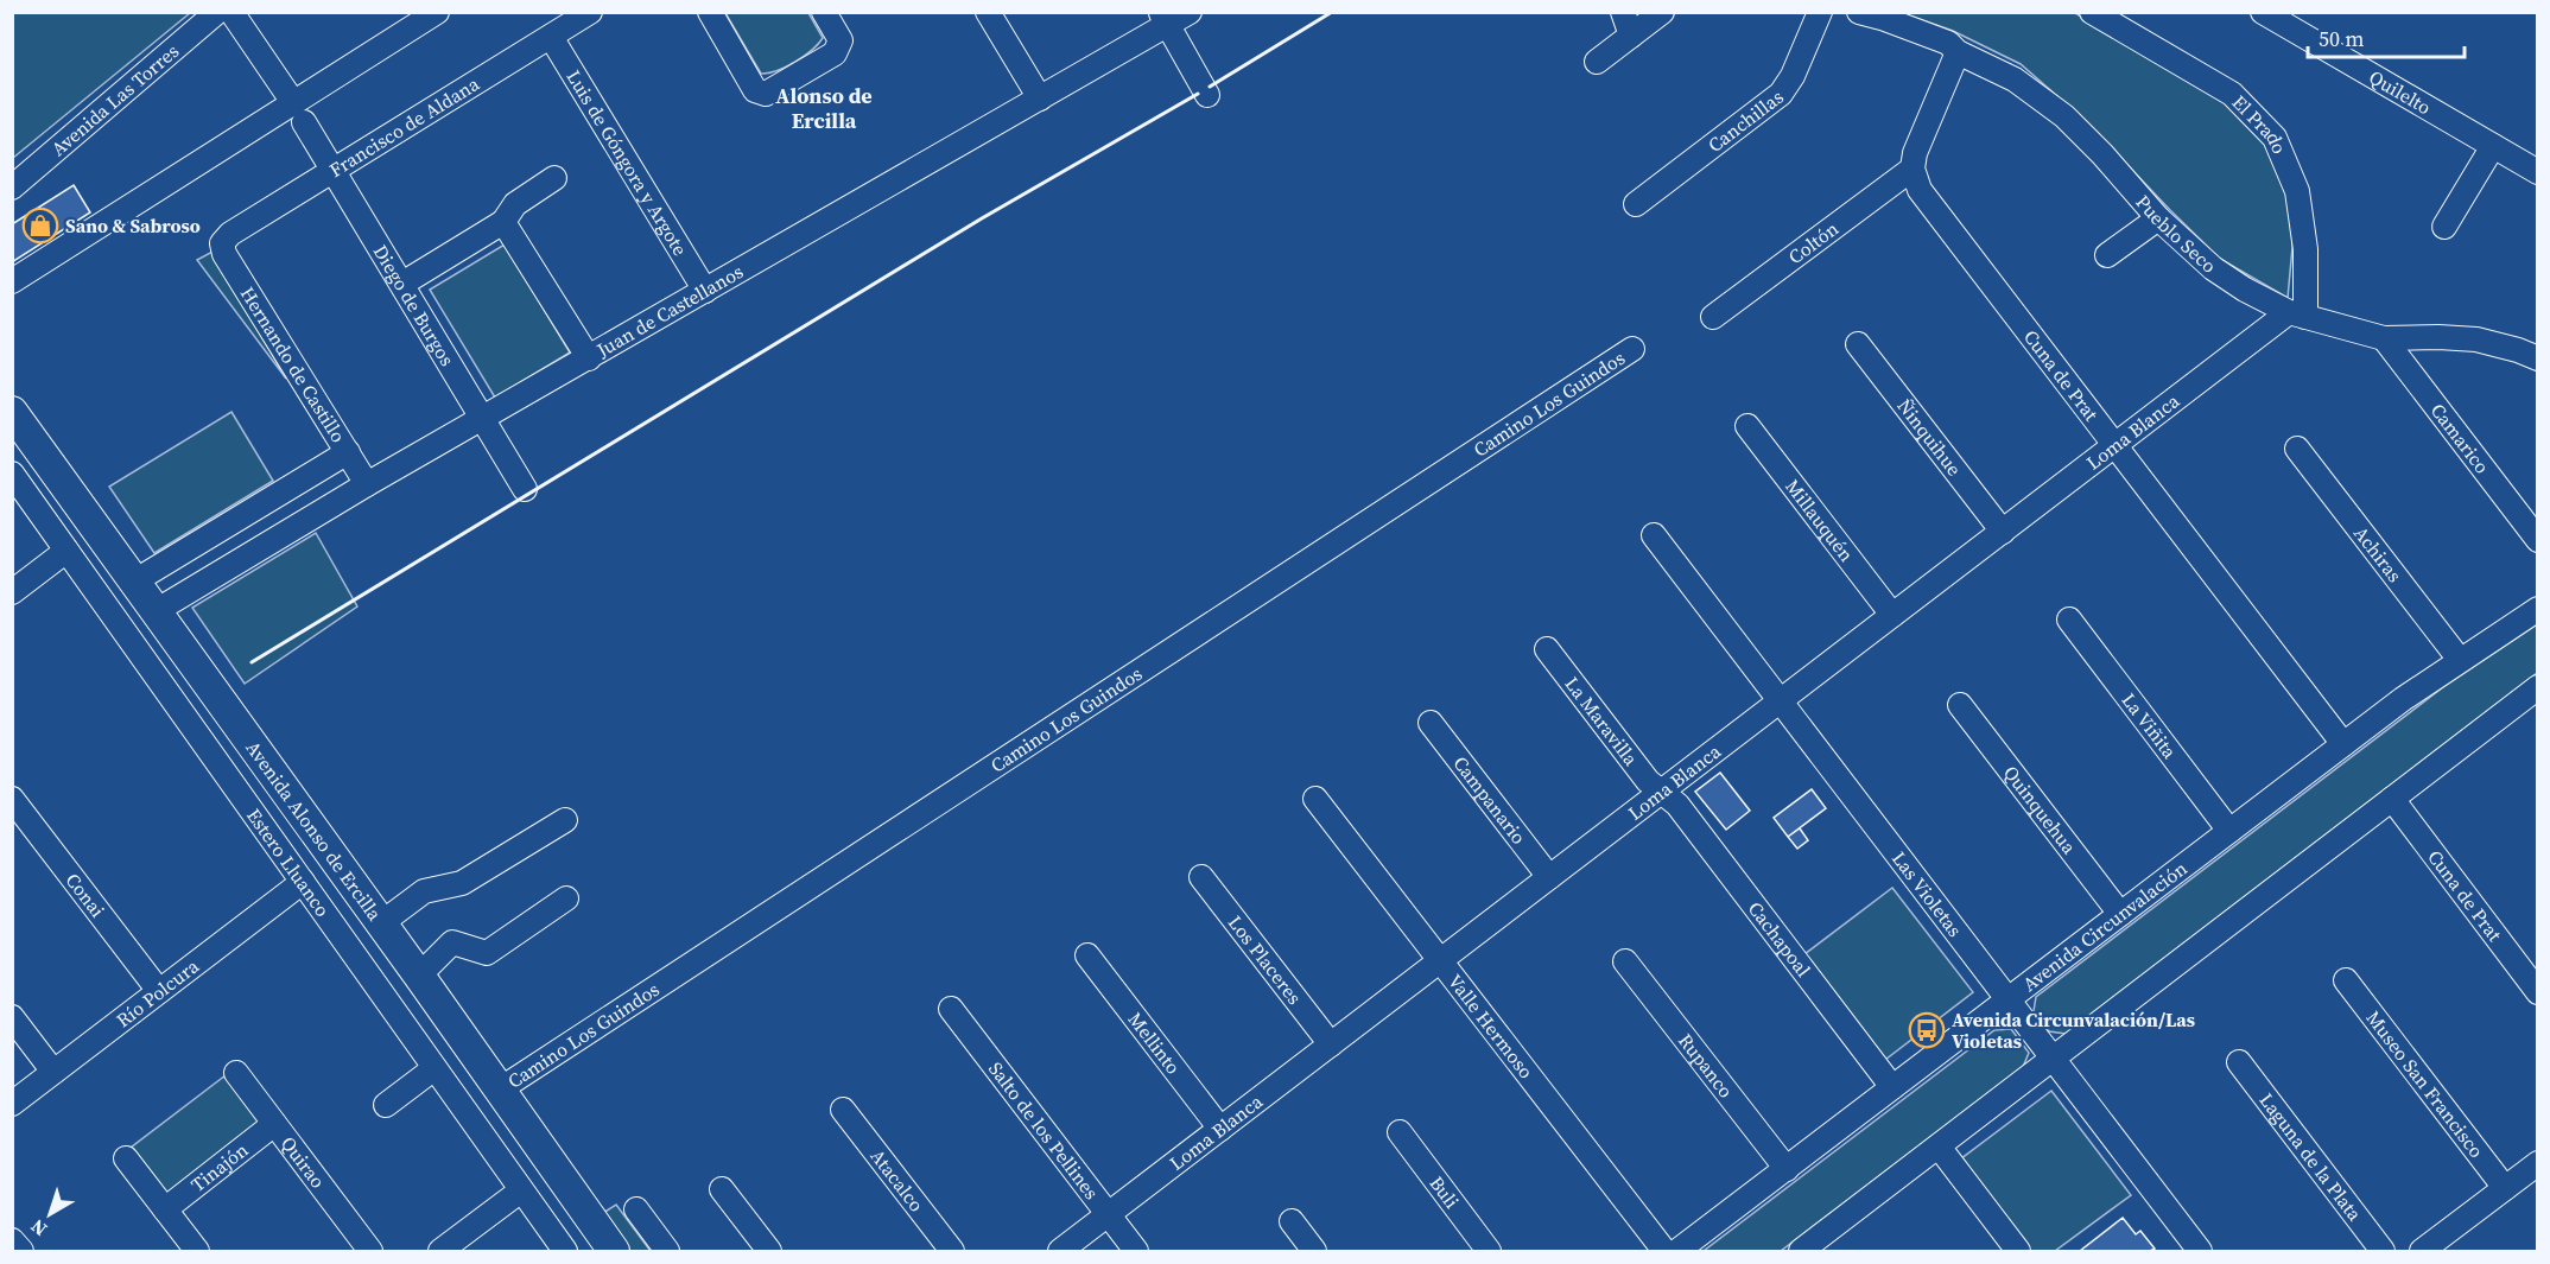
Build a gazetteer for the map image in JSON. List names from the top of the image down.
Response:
{
  "streets": {
    "main road": ["Avenida Alonso de Ercilla"],
    "street": [
      "Quilelto",
      "Avenida Las Torres",
      "Canchillas",
      "Francisco de Aldana",
      "El Prado",
      "Luis de Góngora y Argote",
      "Pueblo Seco",
      "Coltón",
      "Diego de Burgos",
      "Juan de Castellanos",
      "Hernando de Castillo",
      "Cuna de Prat",
      "Camino Los Guindos",
      "Loma Blanca",
      "Ñinquihue",
      "Camarico",
      "Millauquén",
      "Achiras",
      "La Maravilla",
      "La Viñita",
      "Campanario",
      "Quinquehua",
      "Estero Lluanco",
      "Las Violetas",
      "Conai",
      "Avenida Circunvalación",
      "Cachapoal",
      "Los Placeres",
      "Río Polcura",
      "Valle Hermoso",
      "Mellinto",
      "Rupanco",
      "Museo San Francisco",
      "Salto de los Pellines",
      "Laguna de la Plata",
      "Quirao",
      "Tinajón",
      "Atacalco",
      "Buli"
    ]
  },
  "crossings": [
    ["Francisco de Aldana", "Luis de Góngora y Argote"],
    ["Francisco de Aldana", "Diego de Burgos"],
    ["Francisco de Aldana", "Hernando de Castillo"],
    ["El Prado", "Pueblo Seco"],
    ["El Prado", "Loma Blanca"],
    ["Luis de Góngora y Argote", "Juan de Castellanos"],
    ["Pueblo Seco", "Loma Blanca"],
    ["Pueblo Seco", "Camarico"],
    ["Coltón", "Cuna de Prat"],
    ["Diego de Burgos", "Juan de Castellanos"],
    ["Juan de Castellanos", "Hernando de Castillo"],
    ["Juan de Castellanos", "Avenida Alonso de Ercilla"],
    ["Cuna de Prat", "Loma Blanca"],
    ["Cuna de Prat", "Avenida Circunvalación"],
    ["Camino Los Guindos", "Avenida Alonso de Ercilla"],
    ["Loma Blanca", "Ñinquihue"],
    ["Loma Blanca", "Millauquén"],
    ["Loma Blanca", "La Maravilla"],
    ["Loma Blanca", "Campanario"],
    ["Loma Blanca", "Las Violetas"],
    ["Loma Blanca", "Cachapoal"],
    ["Loma Blanca", "Los Placeres"],
    ["Loma Blanca", "Valle Hermoso"],
    ["Loma Blanca", "Mellinto"],
    ["Loma Blanca", "Salto de los Pellines"],
    ["Achiras", "Avenida Circunvalación"],
    ["La Maravilla", "Cachapoal"],
    ["La Viñita", "Avenida Circunvalación"],
    ["Quinquehua", "Avenida Circunvalación"],
    ["Estero Lluanco", "Río Polcura"],
    ["Las Violetas", "Avenida Circunvalación"],
    ["Conai", "Río Polcura"],
    ["Avenida Circunvalación", "Cachapoal"],
    ["Avenida Circunvalación", "Rupanco"],
    ["Quirao", "Tinajón"]
  ],
  "districts": ["Alonso de Ercilla"],
  "places": {
    "shop": ["Sano & Sabroso"],
    "bus stop": ["Avenida Circunvalación/Las Violetas"]
  },
  "scale_bar": "50 m",
  "north": "bottom left"
}
